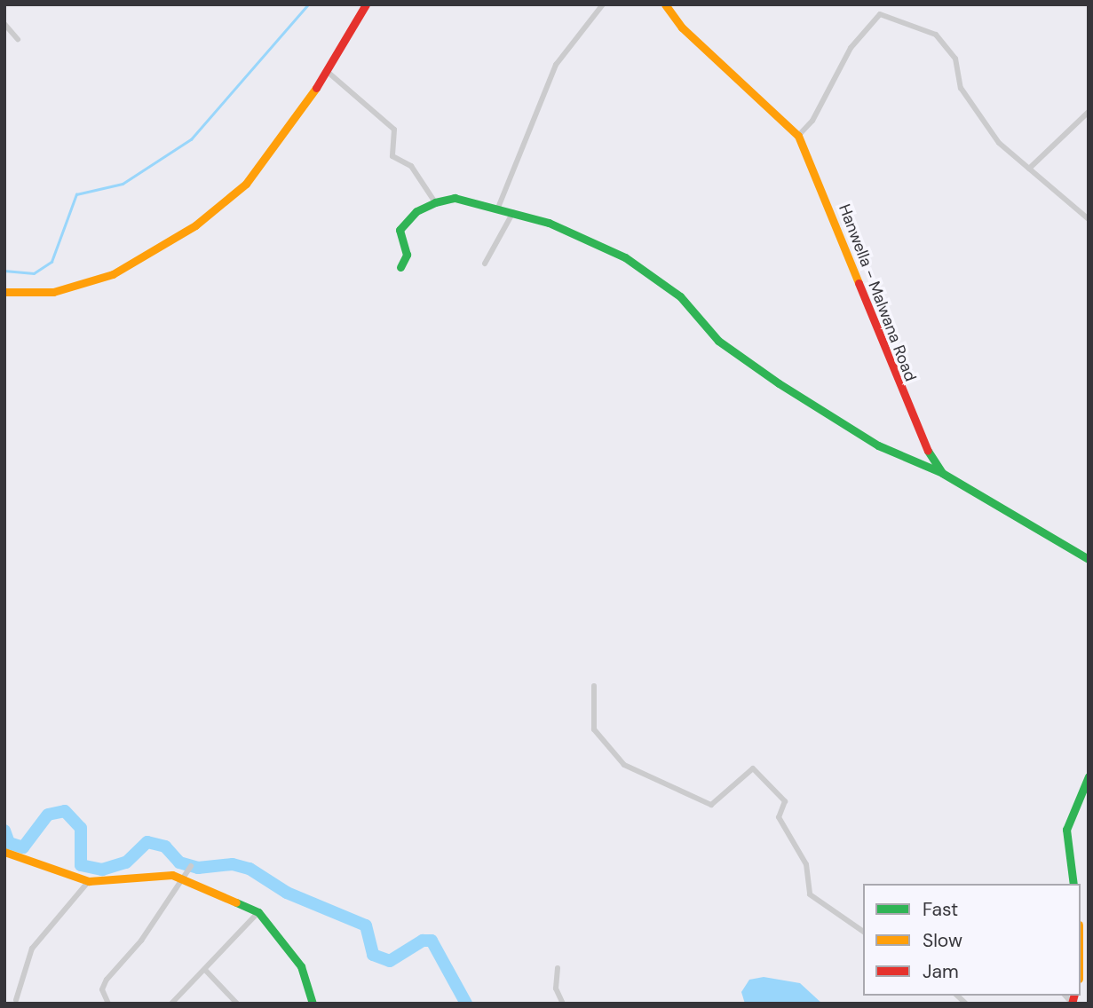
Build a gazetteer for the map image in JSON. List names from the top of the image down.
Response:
{
  "streets": {
    "street": ["Hanwella - Malwana Road"]
  },
  "legend": ["Fast", "Slow", "Jam"]
}
